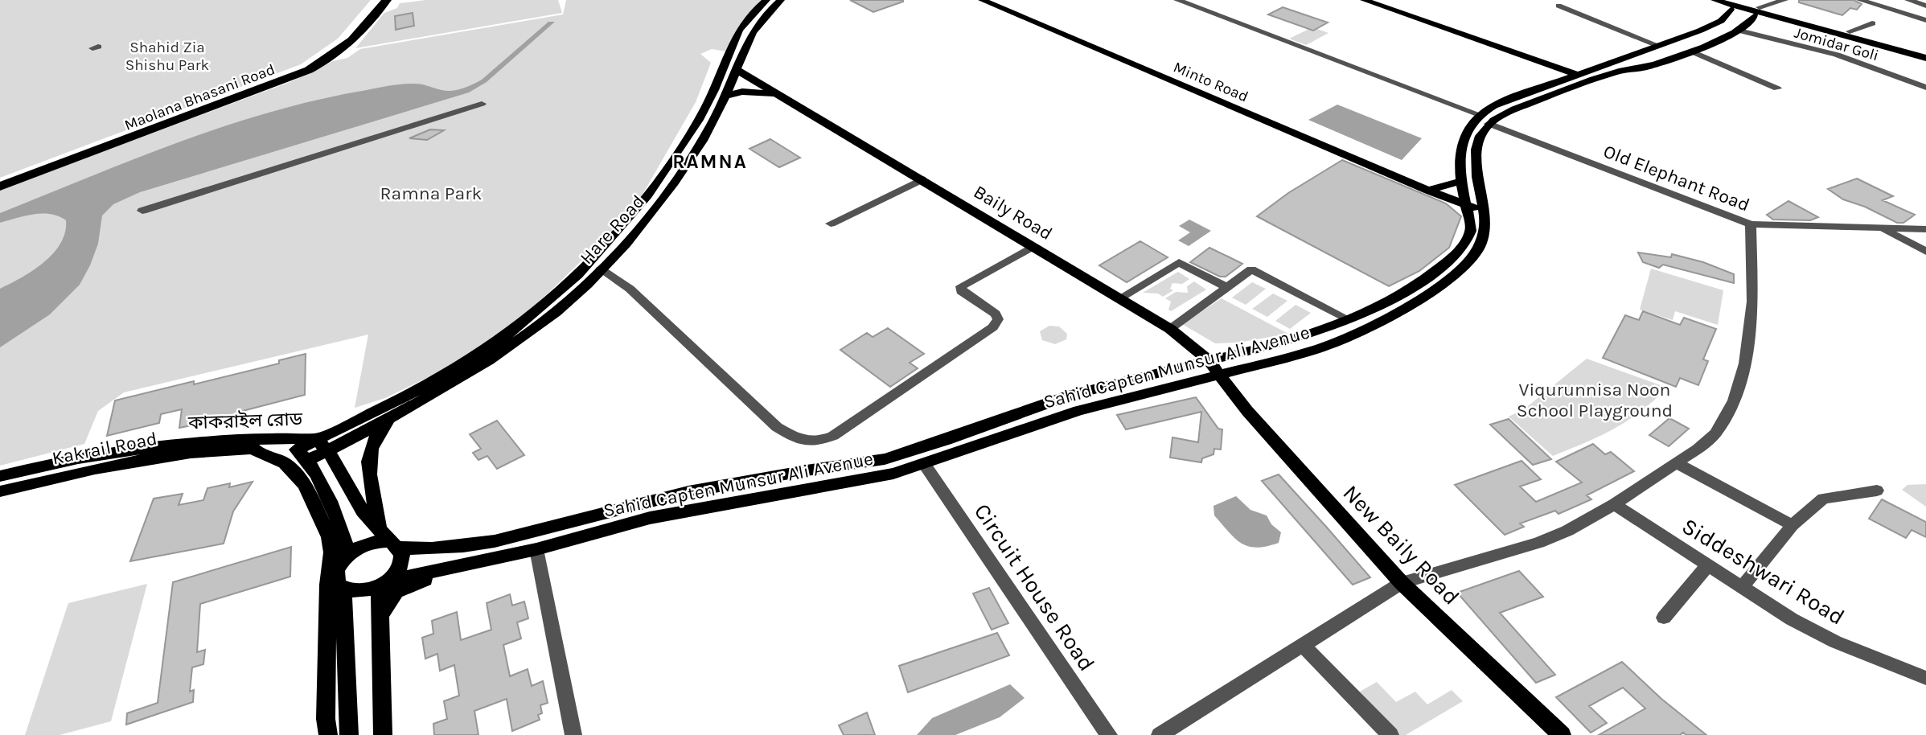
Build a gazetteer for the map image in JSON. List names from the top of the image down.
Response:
{
  "streets": {
    "highway": ["Maolana Bhasani Road"],
    "main road": [
      "Minto Road",
      "Baily Road",
      "Hare Road",
      "Sahid Capten Munsur Ali Avenue",
      "কাকরাইল রোড",
      "Kakrail Road",
      "New Baily Road"
    ],
    "street": [
      "Jomidar Goli",
      "Old Elephant Road",
      "Siddeshwari Road",
      "Circuit House Road"
    ]
  },
  "crossings": [
    ["Minto Road", "Sahid Capten Munsur Ali Avenue"],
    ["Old Elephant Road", "Sahid Capten Munsur Ali Avenue"],
    ["Baily Road", "Hare Road"],
    ["Baily Road", "Sahid Capten Munsur Ali Avenue"],
    ["Baily Road", "New Baily Road"],
    ["Hare Road", "কাকরাইল রোড"],
    ["Sahid Capten Munsur Ali Avenue", "New Baily Road"],
    ["Sahid Capten Munsur Ali Avenue", "Circuit House Road"],
    ["কাকরাইল রোড", "Kakrail Road"]
  ],
  "districts": ["RAMNA"],
  "parks": ["Shahid Zia Shishu Park", "Ramna Park", "Viqurunnisa Noon School Playground"]
}
